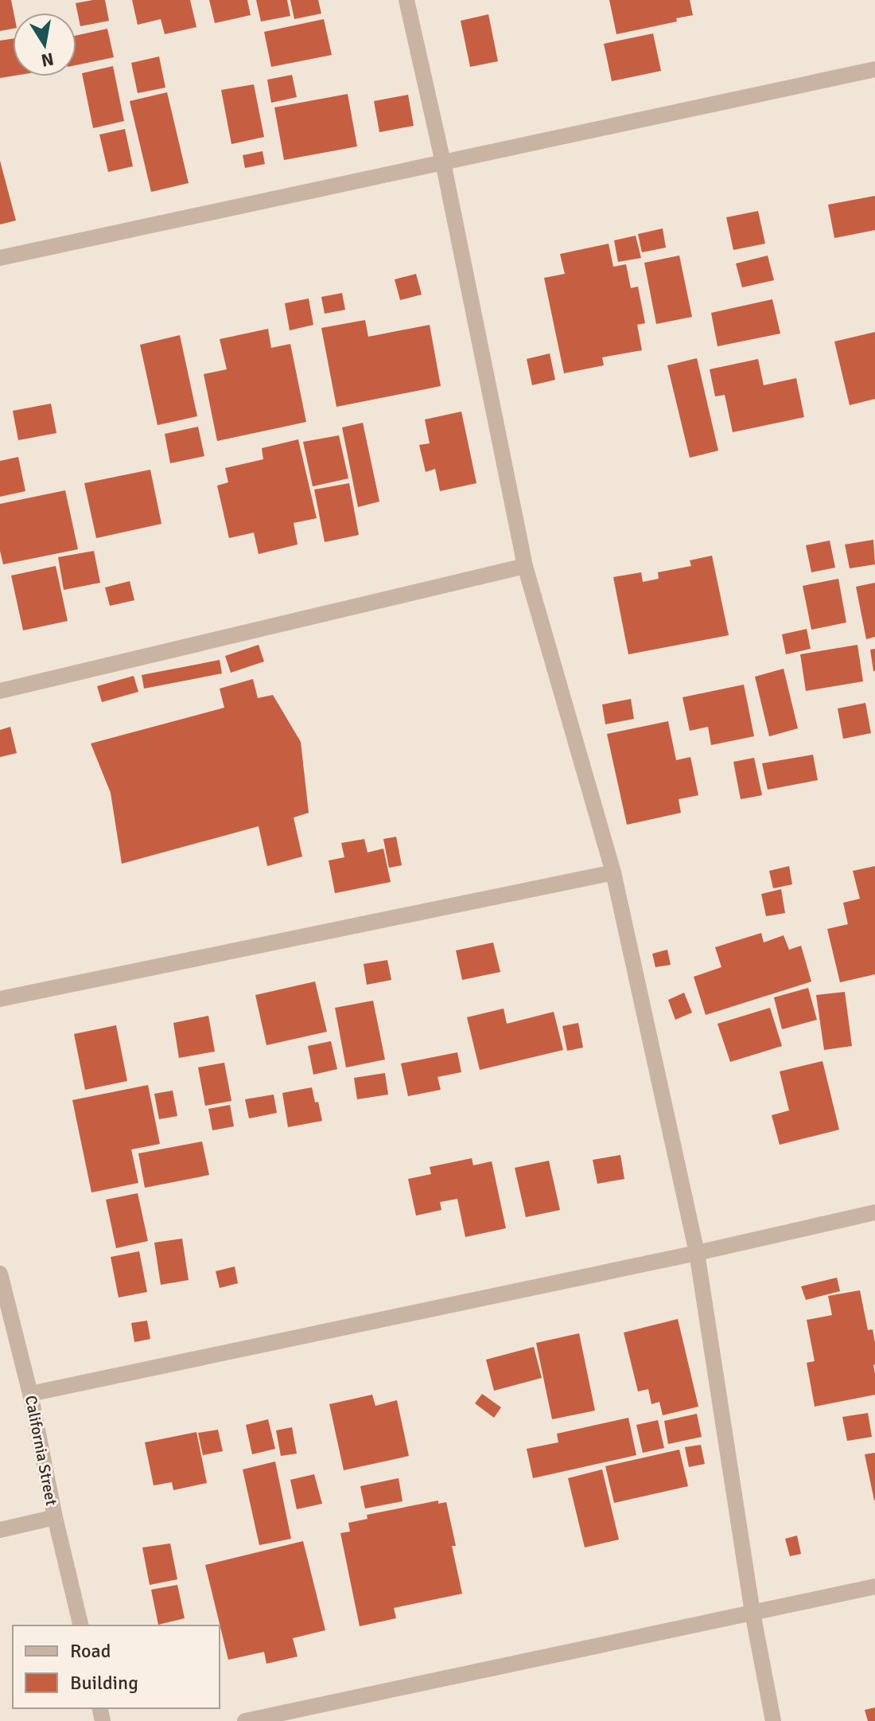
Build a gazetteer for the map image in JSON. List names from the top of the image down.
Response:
{
  "streets": {
    "street": ["California Street"]
  },
  "legend": ["Road", "Building"],
  "north": "bottom"
}
